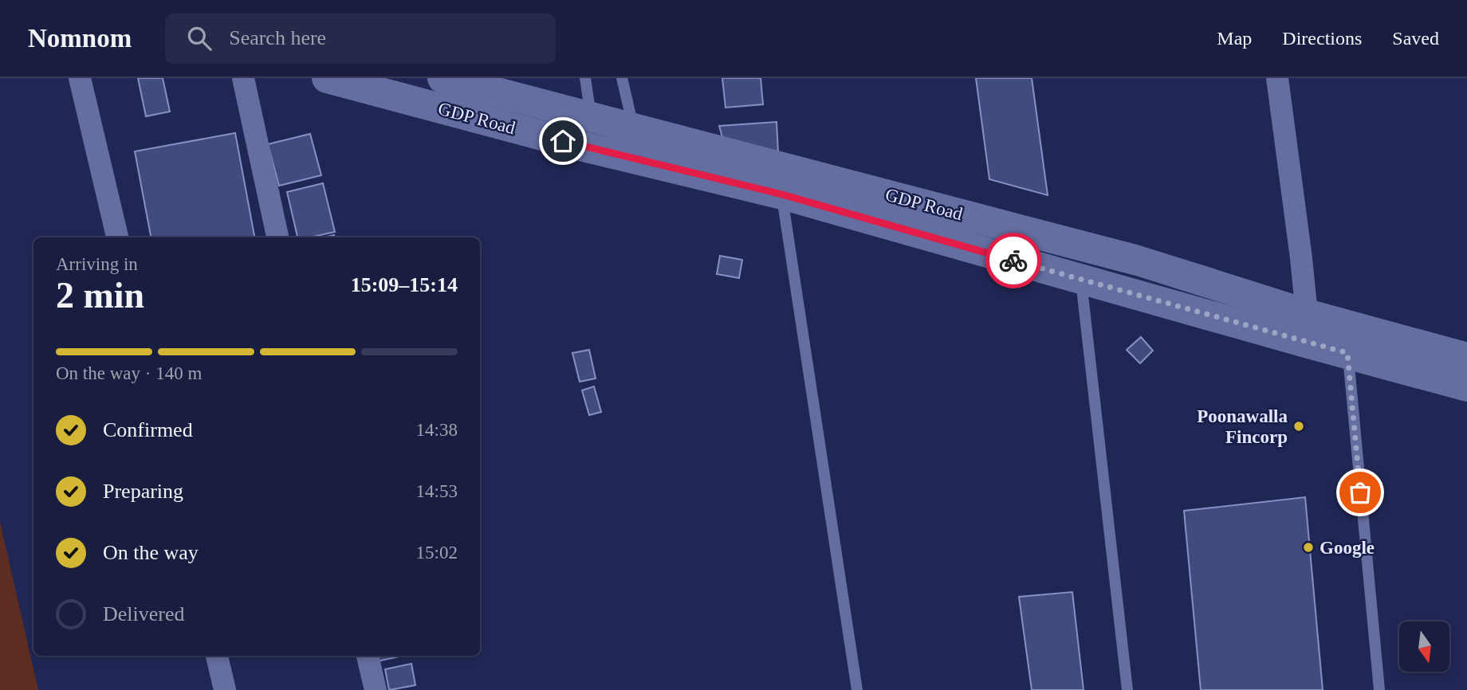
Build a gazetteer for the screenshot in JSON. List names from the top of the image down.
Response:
{
  "streets": {
    "main road": ["GDP Road"]
  },
  "places": ["Poonawalla Fincorp", "Google"],
  "north": "bottom",
  "page": {
    "header": "Nomnom",
    "search": "Search here",
    "nav": ["Map", "Directions", "Saved"],
    "heading": ["2 min", "Arriving in", "15:09–15:14"],
    "bar": "On the way · 140 m",
    "list": [
      ["Confirmed", "14:38"],
      ["Preparing", "14:53"],
      ["On the way", "15:02"],
      "Delivered"
    ]
  }
}
